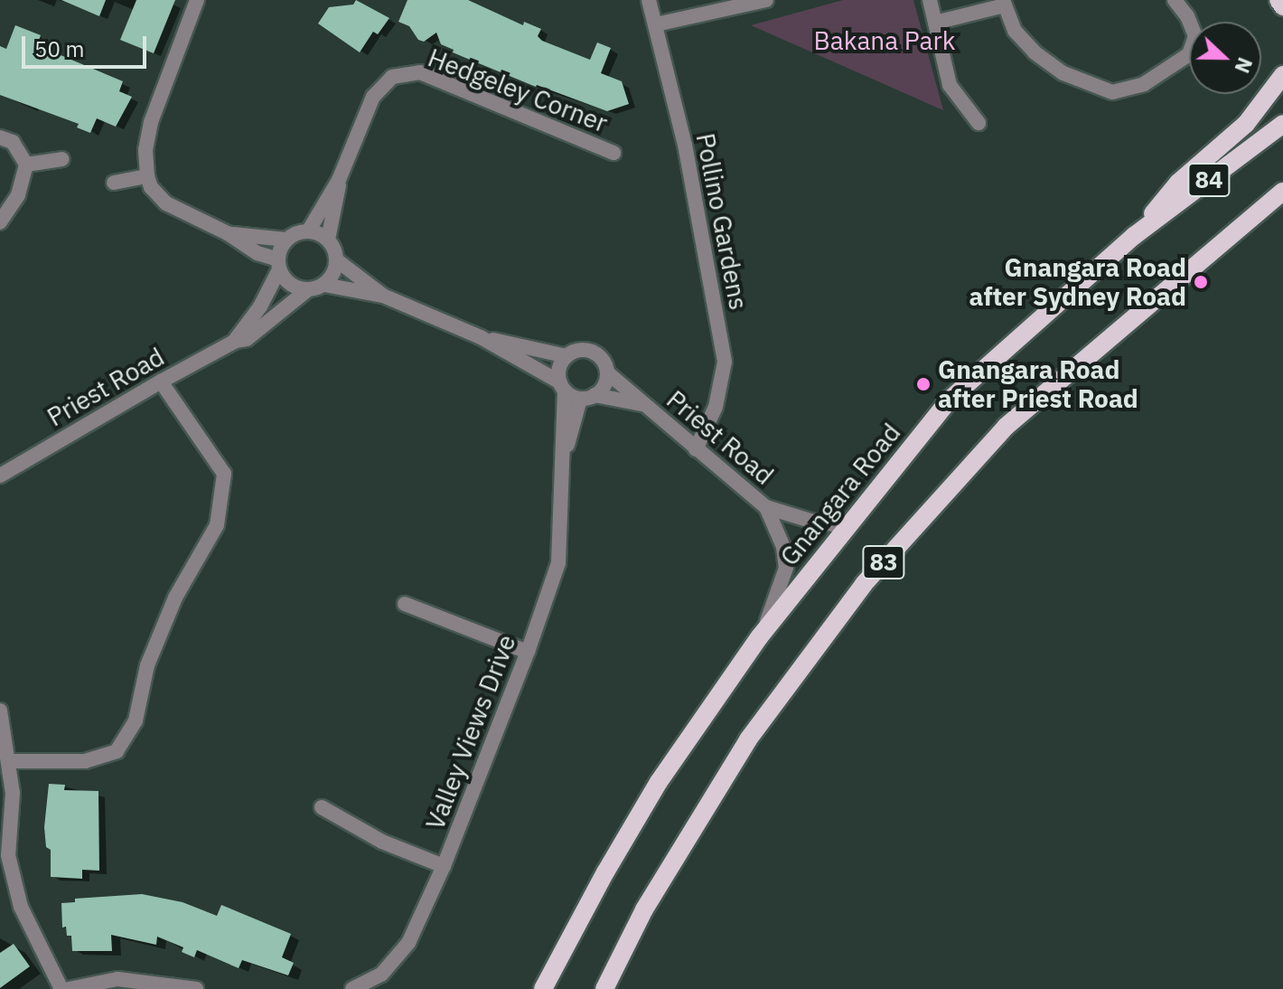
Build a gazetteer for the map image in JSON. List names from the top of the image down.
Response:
{
  "streets": {
    "main road": ["84", "Gnangara Road", "83"],
    "street": [
      "Hedgeley Corner",
      "Pollino Gardens",
      "Priest Road",
      "Valley Views Drive"
    ]
  },
  "crossings": [
    ["Hedgeley Corner", "Priest Road"],
    ["Pollino Gardens", "Priest Road"],
    ["Priest Road", "Gnangara Road"],
    ["Priest Road", "Valley Views Drive"],
    ["Gnangara Road", "83"]
  ],
  "parks": ["Bakana Park"],
  "places": ["Gnangara Road after Sydney Road", "Gnangara Road after Priest Road"],
  "scale_bar": "50 m",
  "north": "right"
}
